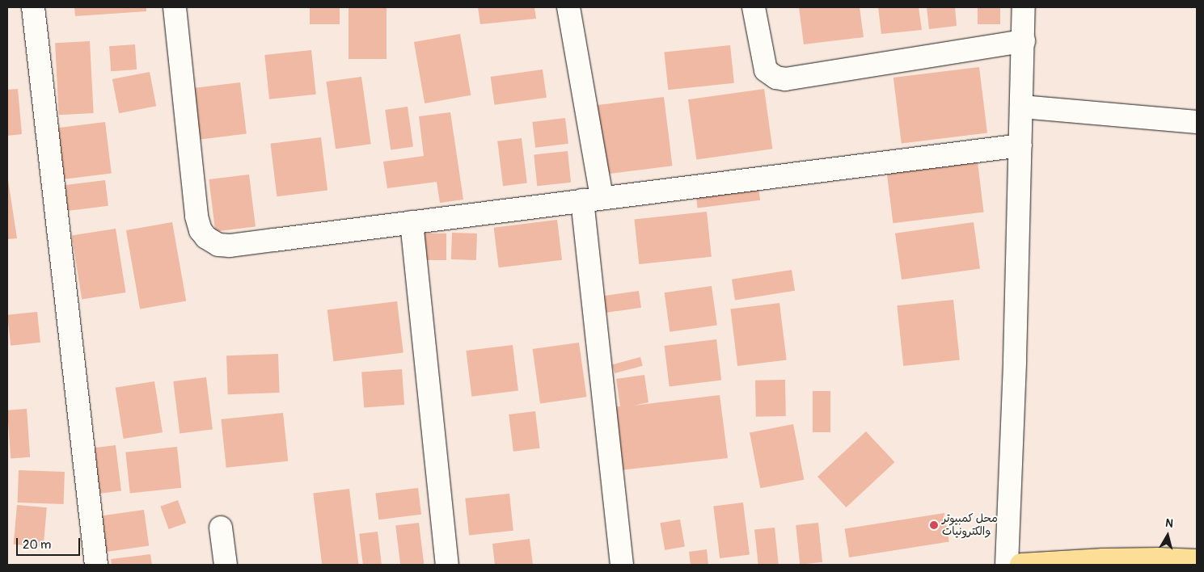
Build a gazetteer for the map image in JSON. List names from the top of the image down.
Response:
{
  "places": ["محل كمبيوتر والكترونيات"],
  "scale_bar": "20 m",
  "north": "top"
}
